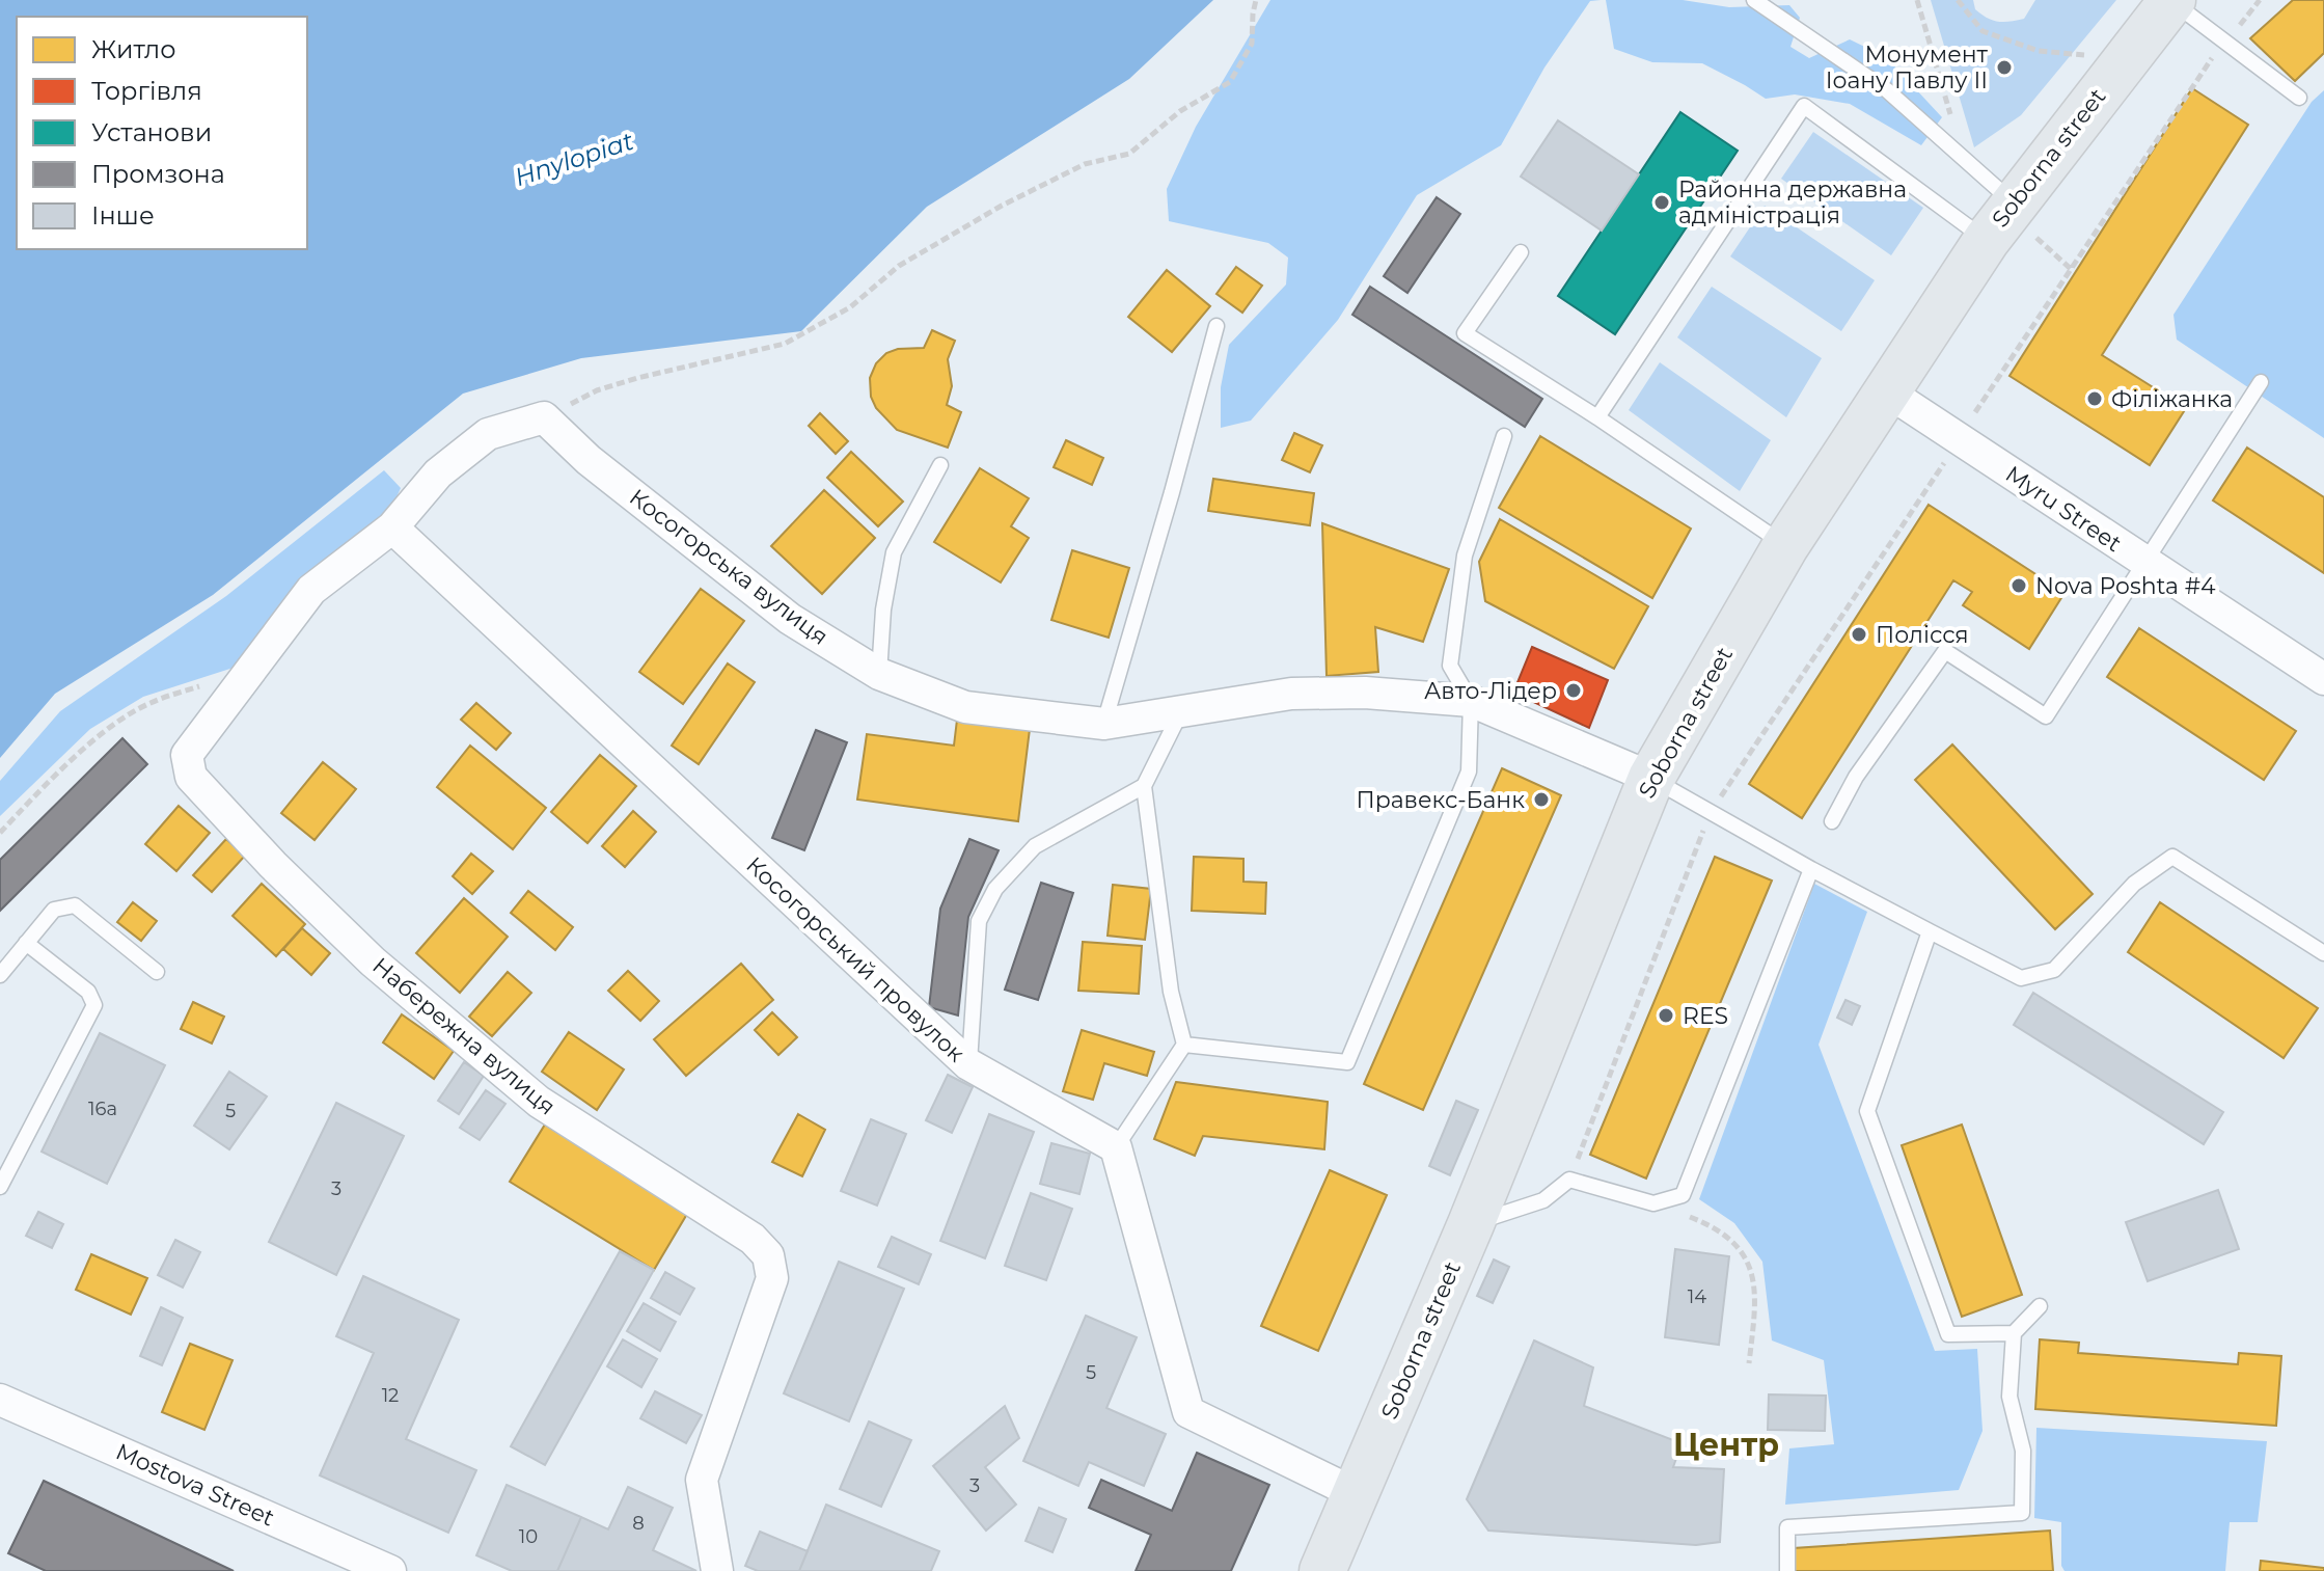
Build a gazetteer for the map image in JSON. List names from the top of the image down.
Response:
{
  "streets": {
    "main road": ["Soborna street"],
    "street": [
      "Myru Street",
      "Косогорська вулиця",
      "Косогорський провулок",
      "Набережна вулиця",
      "Mostova Street"
    ]
  },
  "crossings": [
    ["Soborna street", "Myru Street"],
    ["Soborna street", "Косогорська вулиця"],
    ["Косогорський провулок", "Набережна вулиця"]
  ],
  "districts": ["Центр"],
  "water": ["Hnylopiat"],
  "places": [
    "Монумент Іоану Павлу ІІ",
    "Районна державна адміністрація",
    "Філіжанка",
    "Nova Poshta #4",
    "Полісся",
    "Авто-Лідер",
    "Правекс-Банк",
    "RES"
  ],
  "house_numbers": [
    "16а",
    "5",
    "3",
    "14",
    "5",
    "12",
    "3",
    "8",
    "10"
  ],
  "legend": [
    "Житло",
    "Торгівля",
    "Установи",
    "Промзона",
    "Інше"
  ]
}
